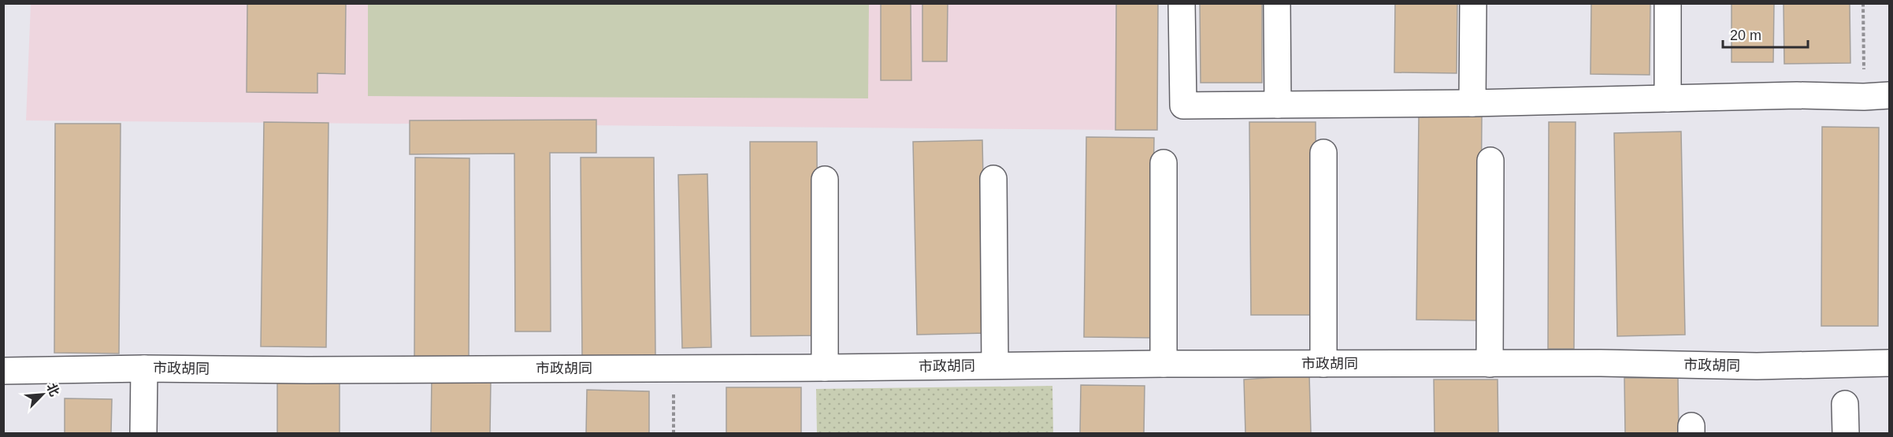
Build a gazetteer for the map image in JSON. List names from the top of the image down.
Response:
{
  "streets": {
    "street": ["市政胡同"]
  },
  "scale_bar": "20 m",
  "north": "top right"
}
